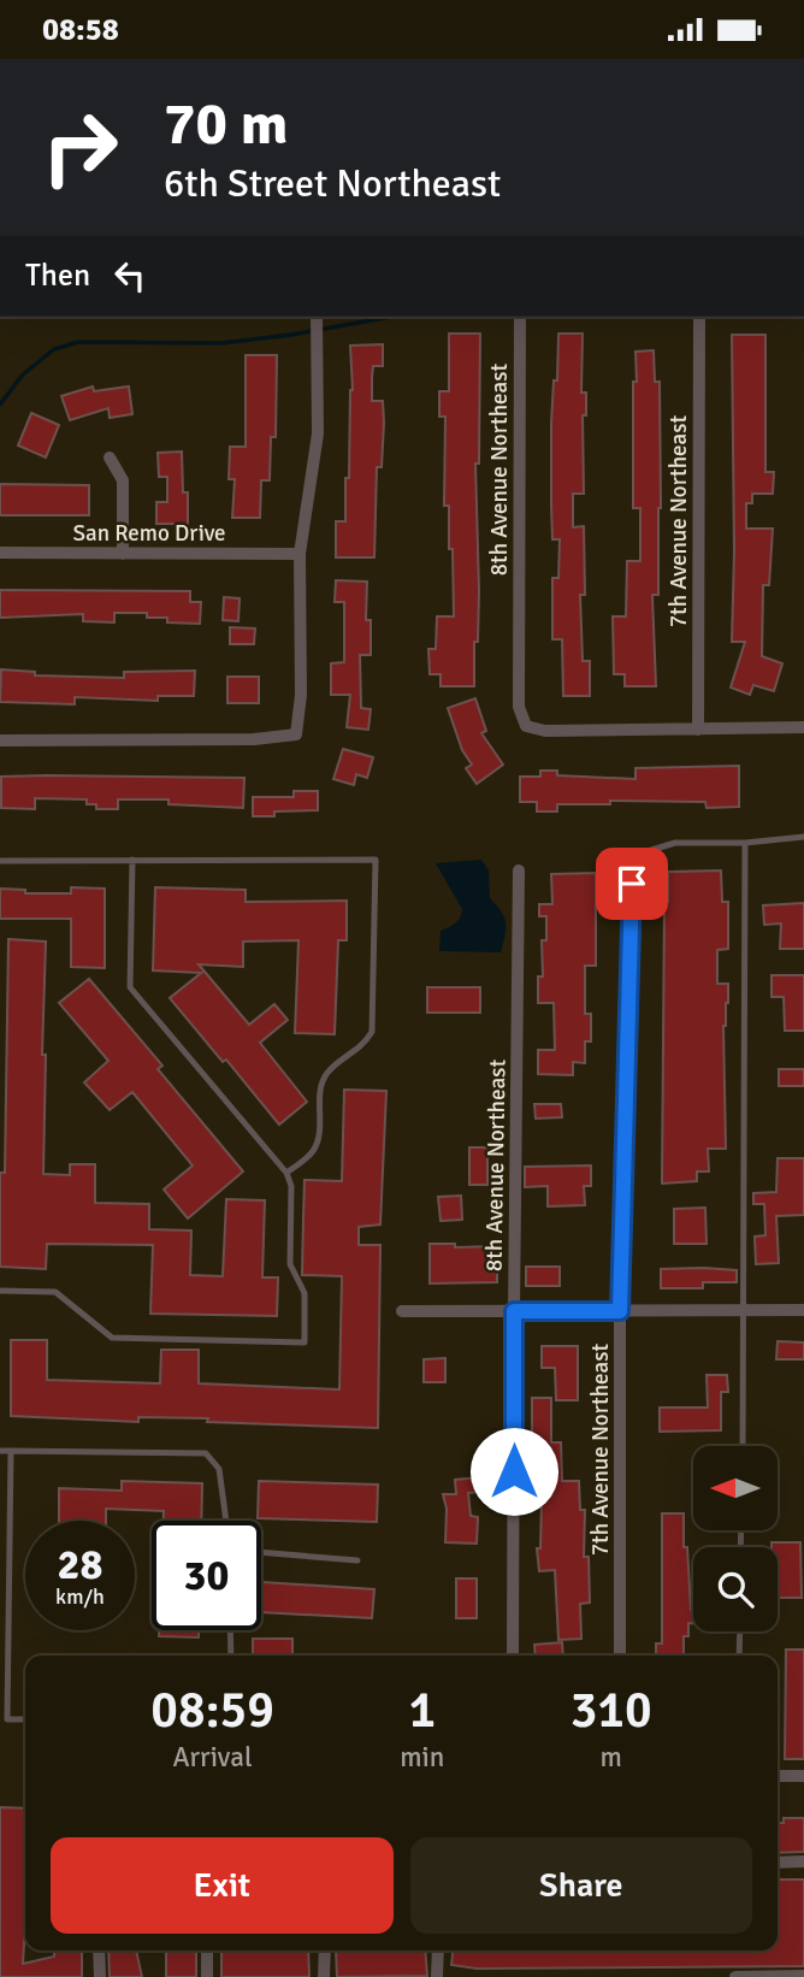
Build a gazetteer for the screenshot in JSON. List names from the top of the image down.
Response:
{
  "streets": {
    "street": ["8th Avenue Northeast", "7th Avenue Northeast", "San Remo Drive"]
  },
  "crossings": [
    ["8th Avenue Northeast", "7th Avenue Northeast"]
  ],
  "north": "left",
  "page": {
    "status": "08:58",
    "turn": ["70 m", "6th Street Northeast"],
    "then": "Then",
    "speed": "28 km/h",
    "limit": "30",
    "eta": [
      "08:59",
      "Arrival",
      "1",
      "min",
      "310",
      "m"
    ],
    "buttons": ["Exit", "Share"]
  }
}
